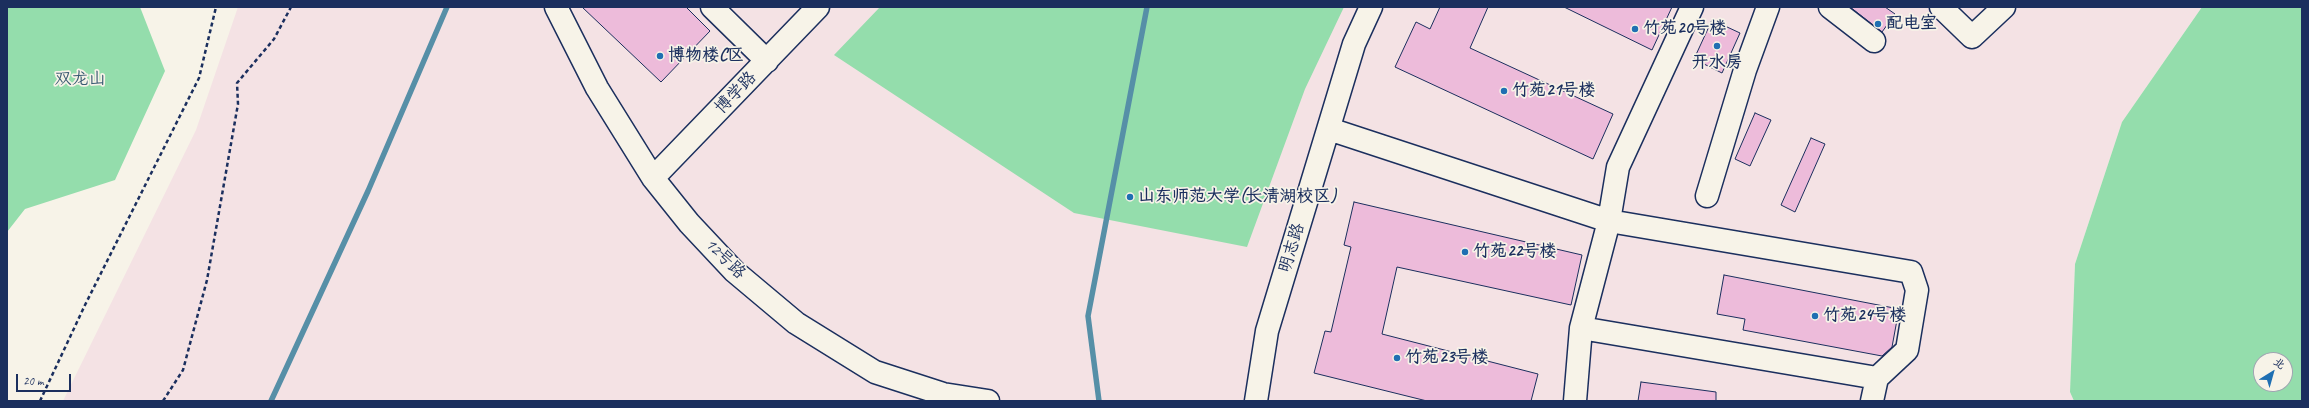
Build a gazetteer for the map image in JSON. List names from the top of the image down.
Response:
{
  "streets": {
    "street": ["博学路", "明志路", "12号路"]
  },
  "crossings": [
    ["博学路", "12号路"]
  ],
  "parks": ["双龙山"],
  "places": [
    "配电室",
    "竹苑20号楼",
    "开水房",
    "博物楼C区",
    "竹苑21号楼",
    "山东师范大学(长清湖校区)",
    "竹苑22号楼",
    "竹苑24号楼",
    "竹苑23号楼"
  ],
  "scale_bar": "20 m",
  "north": "top right"
}
